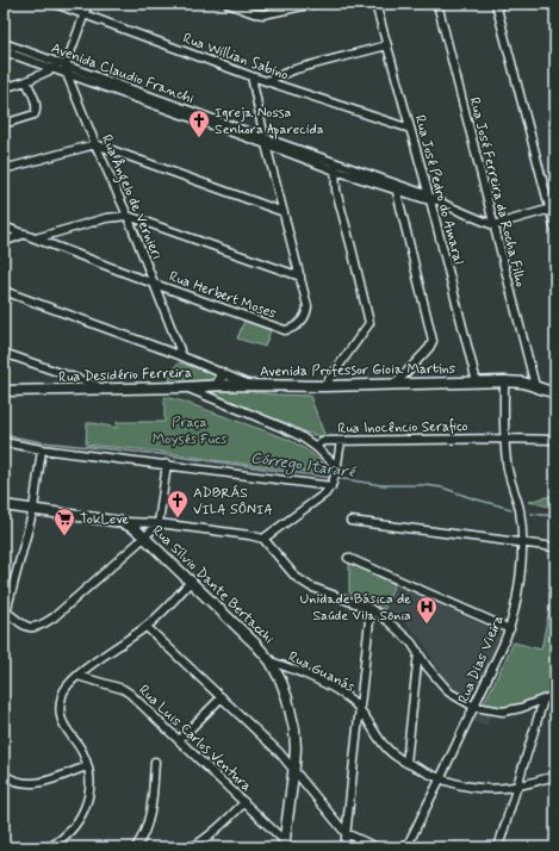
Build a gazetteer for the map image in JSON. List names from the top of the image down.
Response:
{
  "streets": {
    "street": [
      "Rua Willian Sabino",
      "Avenida Claudio Franchi",
      "Rua José Pedro do Amaral",
      "Rua José Ferreira da Rocha Filho",
      "Rua Ângelo de Vernieri",
      "Rua Herbert Moses",
      "Avenida Professor Gioia Martins",
      "Rua Desidério Ferreira",
      "Rua Inocêncio Serafico",
      "Rua Sílvio Dante Bertacchi",
      "Rua Dias Vieira",
      "Rua Guanás",
      "Rua Luis Carlos Ventura"
    ]
  },
  "crossings": [
    ["Rua Willian Sabino", "Rua José Pedro do Amaral"],
    ["Rua Willian Sabino", "Rua Herbert Moses"],
    ["Avenida Claudio Franchi", "Rua José Pedro do Amaral"],
    ["Avenida Claudio Franchi", "Rua José Ferreira da Rocha Filho"],
    ["Avenida Claudio Franchi", "Rua Ângelo de Vernieri"],
    ["Avenida Claudio Franchi", "Rua Herbert Moses"],
    ["Rua José Pedro do Amaral", "Avenida Professor Gioia Martins"],
    ["Rua José Ferreira da Rocha Filho", "Avenida Professor Gioia Martins"],
    ["Rua Ângelo de Vernieri", "Rua Herbert Moses"],
    ["Rua Ângelo de Vernieri", "Avenida Professor Gioia Martins"],
    ["Avenida Professor Gioia Martins", "Rua Desidério Ferreira"],
    ["Avenida Professor Gioia Martins", "Rua Dias Vieira"],
    ["Rua Inocêncio Serafico", "Rua Dias Vieira"],
    ["Rua Sílvio Dante Bertacchi", "Rua Guanás"],
    ["Rua Sílvio Dante Bertacchi", "Rua Luis Carlos Ventura"],
    ["Rua Dias Vieira", "Rua Guanás"]
  ],
  "water": ["Córrego Itararé"],
  "parks": ["Praça Moysés Fucs"],
  "places": {
    "church": ["Igreja Nossa Senhora Aparecida", "ADBRÁS VILA SÔNIA"],
    "supermarket": ["TokLeve"],
    "hospital": ["Unidade Básica de Saúde Vila Sônia"]
  }
}
